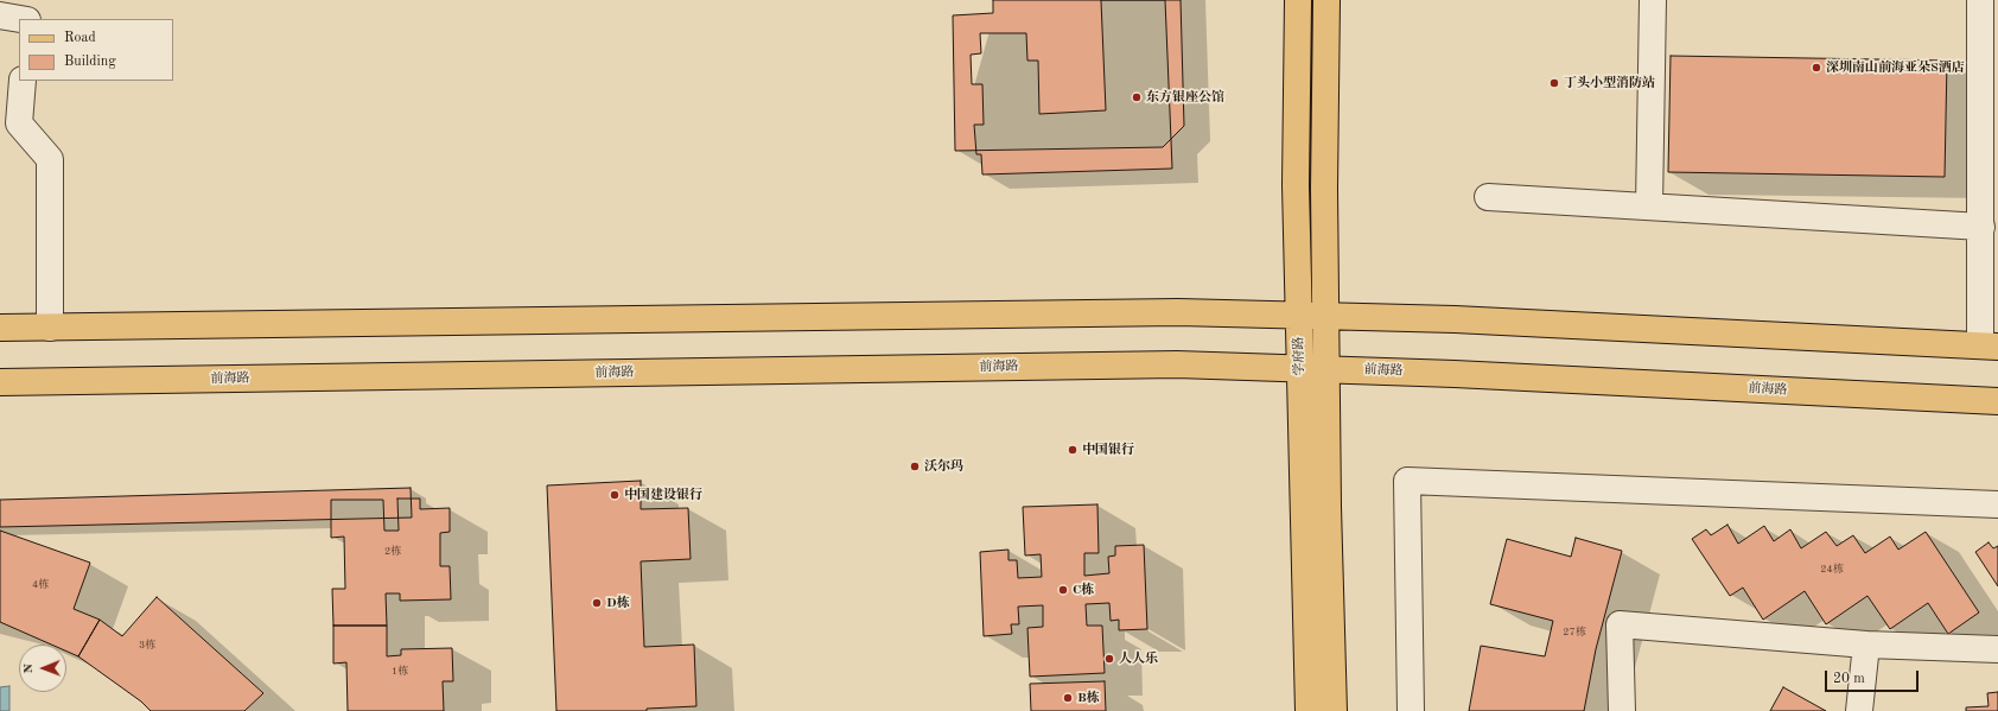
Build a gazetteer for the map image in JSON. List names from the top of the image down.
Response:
{
  "streets": {
    "main road": ["学府路", "前海路"]
  },
  "crossings": [
    ["学府路", "前海路"]
  ],
  "places": [
    "深圳南山前海亚朵S酒店",
    "丁头小型消防站",
    "东方银座公馆",
    "中国银行",
    "沃尔玛",
    "中国建设银行",
    "C栋",
    "D栋",
    "人人乐",
    "B栋"
  ],
  "house_numbers": [
    "2栋",
    "24栋",
    "4栋",
    "27栋",
    "3栋",
    "1栋"
  ],
  "legend": ["Road", "Building"],
  "scale_bar": "20 m",
  "north": "left"
}
